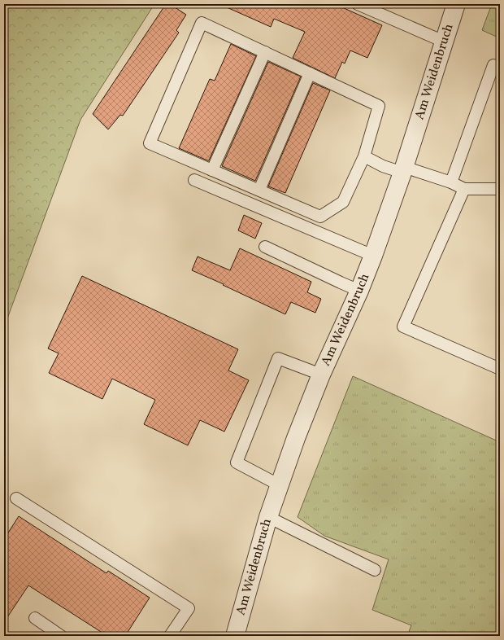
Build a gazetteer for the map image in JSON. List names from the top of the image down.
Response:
{
  "streets": {
    "street": ["Am Weidenbruch"]
  }
}
